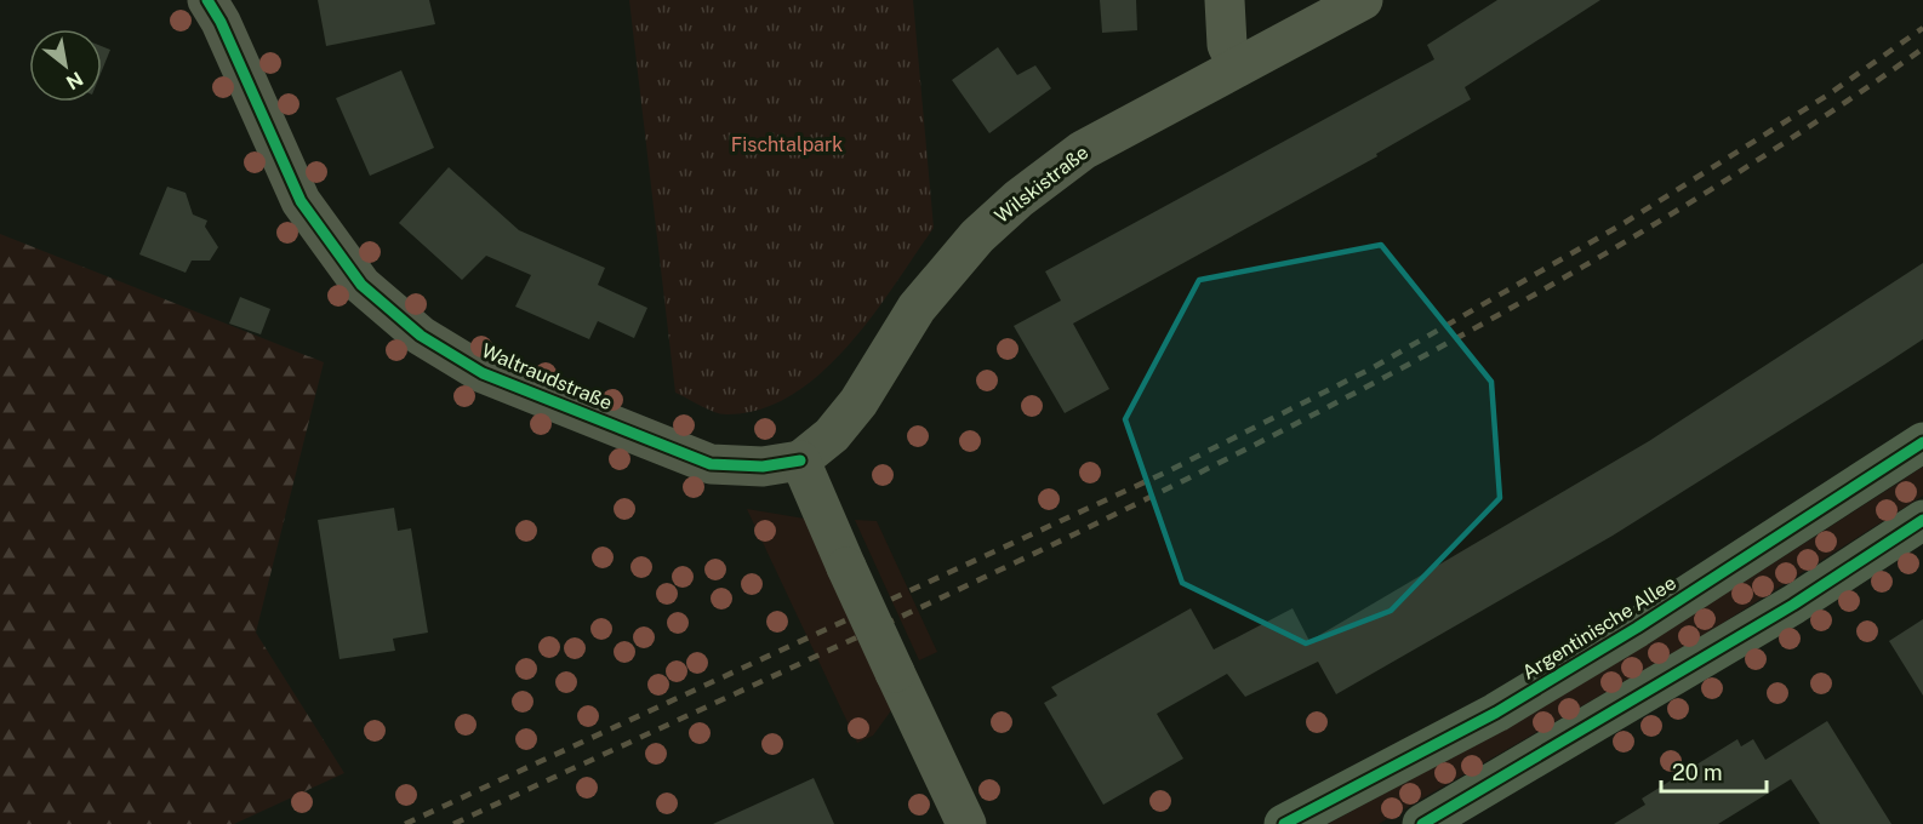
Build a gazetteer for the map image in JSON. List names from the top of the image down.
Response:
{
  "streets": {
    "main road": ["Argentinische Allee"],
    "street": ["Wilskistraße", "Waltraudstraße"]
  },
  "crossings": [
    ["Wilskistraße", "Waltraudstraße"]
  ],
  "parks": ["Fischtalpark"],
  "scale_bar": "20 m",
  "north": "bottom right"
}
